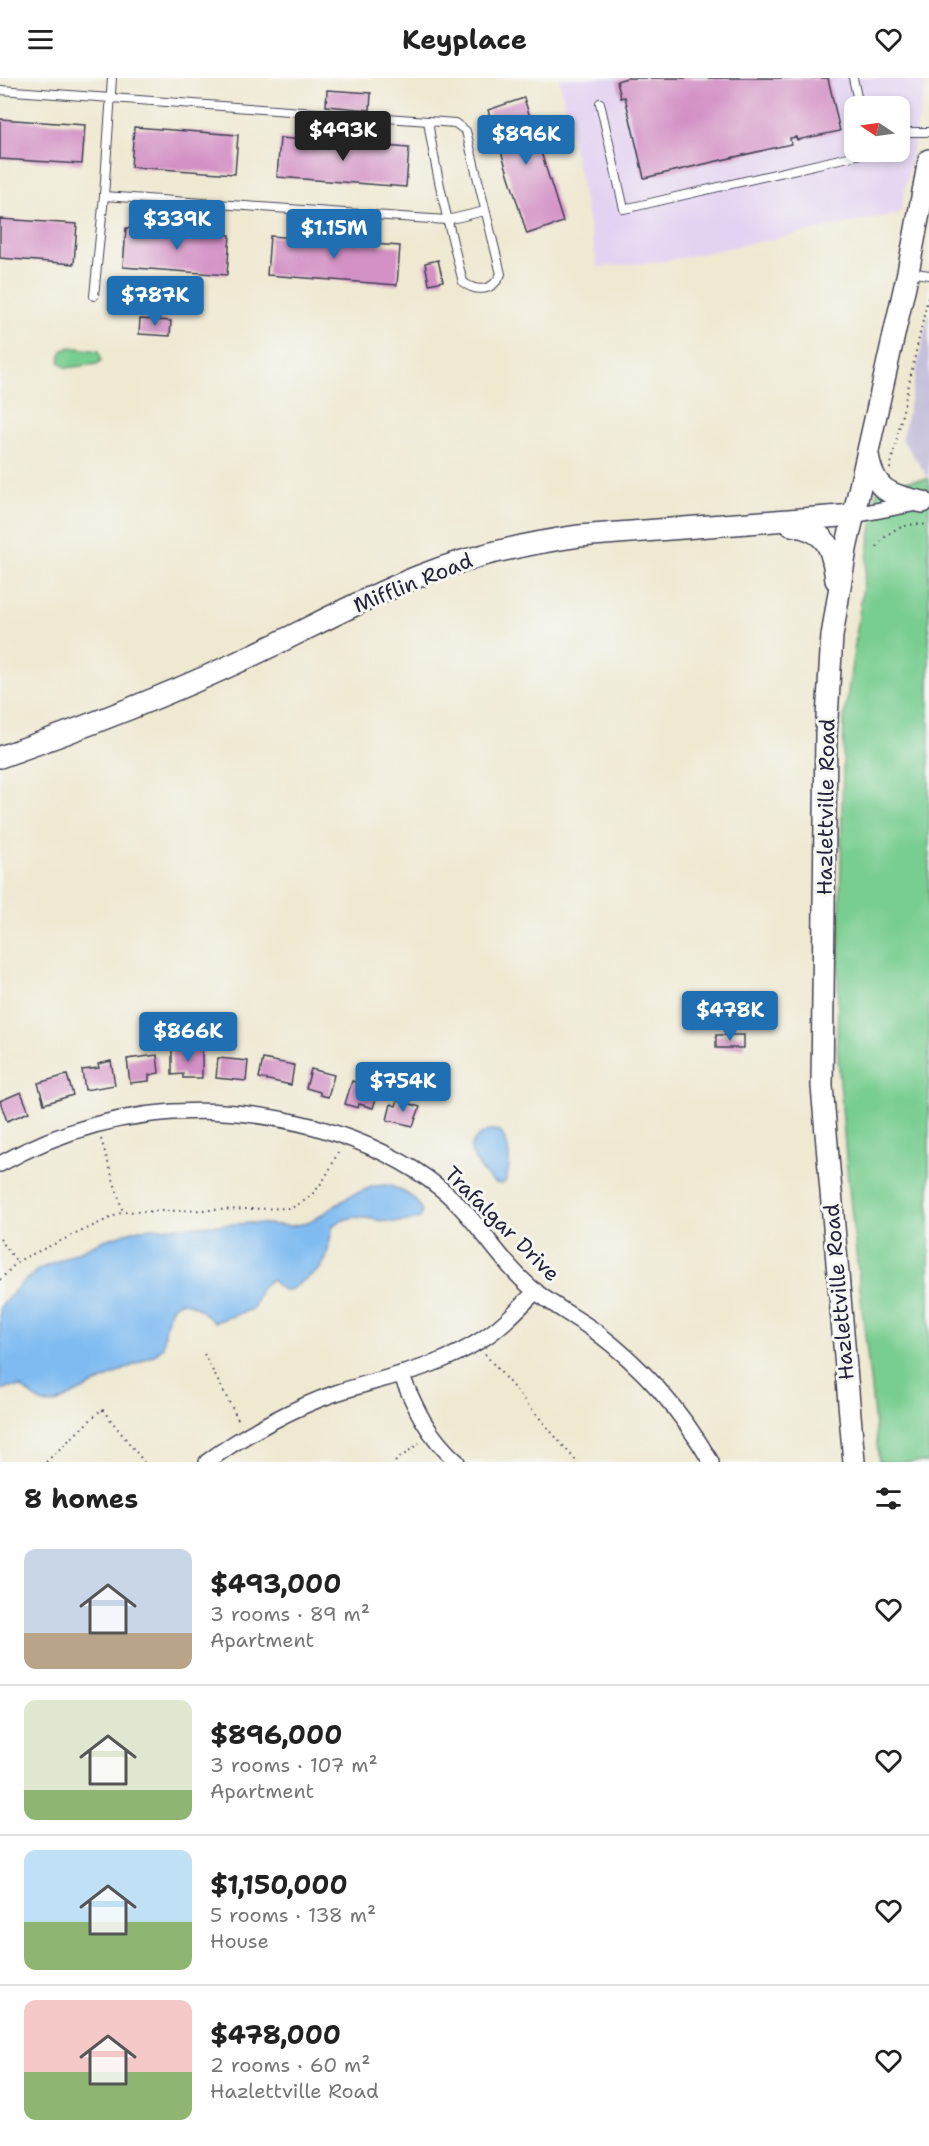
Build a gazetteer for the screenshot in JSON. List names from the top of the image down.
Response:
{
  "streets": {
    "main road": ["Mifflin Road", "Hazlettville Road"],
    "street": ["Trafalgar Drive"]
  },
  "crossings": [
    ["Mifflin Road", "Hazlettville Road"]
  ],
  "north": "left",
  "page": {
    "header": "Keyplace",
    "price": [
      "$493K",
      "$896K",
      "$339K",
      "$1.15M",
      "$787K",
      "$478K",
      "$866K",
      "$754K"
    ],
    "heading": "8 homes",
    "list": [
      {
        "name": "$493,000",
        "note": "3 rooms · 89 m² · Apartment"
      },
      {
        "name": "$896,000",
        "note": "3 rooms · 107 m² · Apartment"
      },
      {
        "name": "$1,150,000",
        "note": "5 rooms · 138 m² · House"
      },
      {
        "name": "$478,000",
        "note": "2 rooms · 60 m² · Hazlettville Road"
      }
    ]
  }
}
